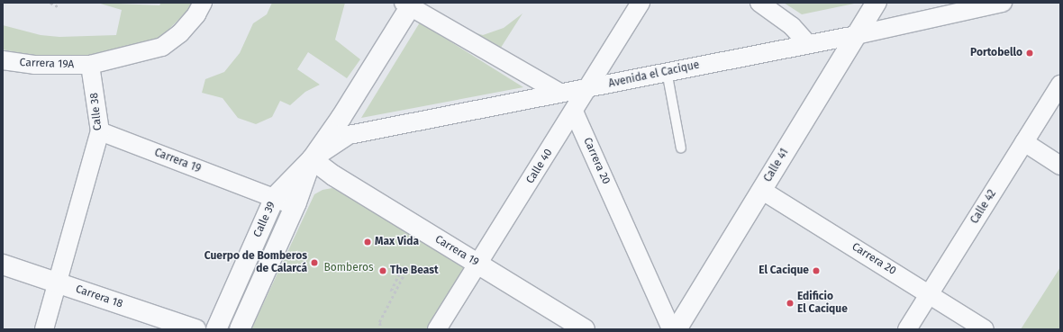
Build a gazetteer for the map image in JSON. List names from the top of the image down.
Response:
{
  "streets": {
    "street": [
      "Carrera 19A",
      "Avenida el Cacique",
      "Calle 38",
      "Carrera 19",
      "Carrera 20",
      "Calle 41",
      "Calle 40",
      "Calle 42",
      "Calle 39",
      "Carrera 18"
    ]
  },
  "crossings": [
    ["Carrera 19A", "Calle 38"],
    ["Avenida el Cacique", "Carrera 19"],
    ["Avenida el Cacique", "Calle 41"],
    ["Avenida el Cacique", "Calle 40"],
    ["Avenida el Cacique", "Calle 39"],
    ["Calle 38", "Carrera 19"],
    ["Calle 38", "Carrera 18"],
    ["Carrera 19", "Calle 40"],
    ["Carrera 19", "Calle 39"],
    ["Carrera 20", "Calle 41"],
    ["Carrera 20", "Calle 40"],
    ["Carrera 20", "Calle 42"]
  ],
  "parks": ["Bomberos"],
  "places": [
    "Portobello",
    "Max Vida",
    "Cuerpo de Bomberos de Calarcá",
    "The Beast",
    "El Cacique",
    "Edificio El Cacique"
  ]
}
